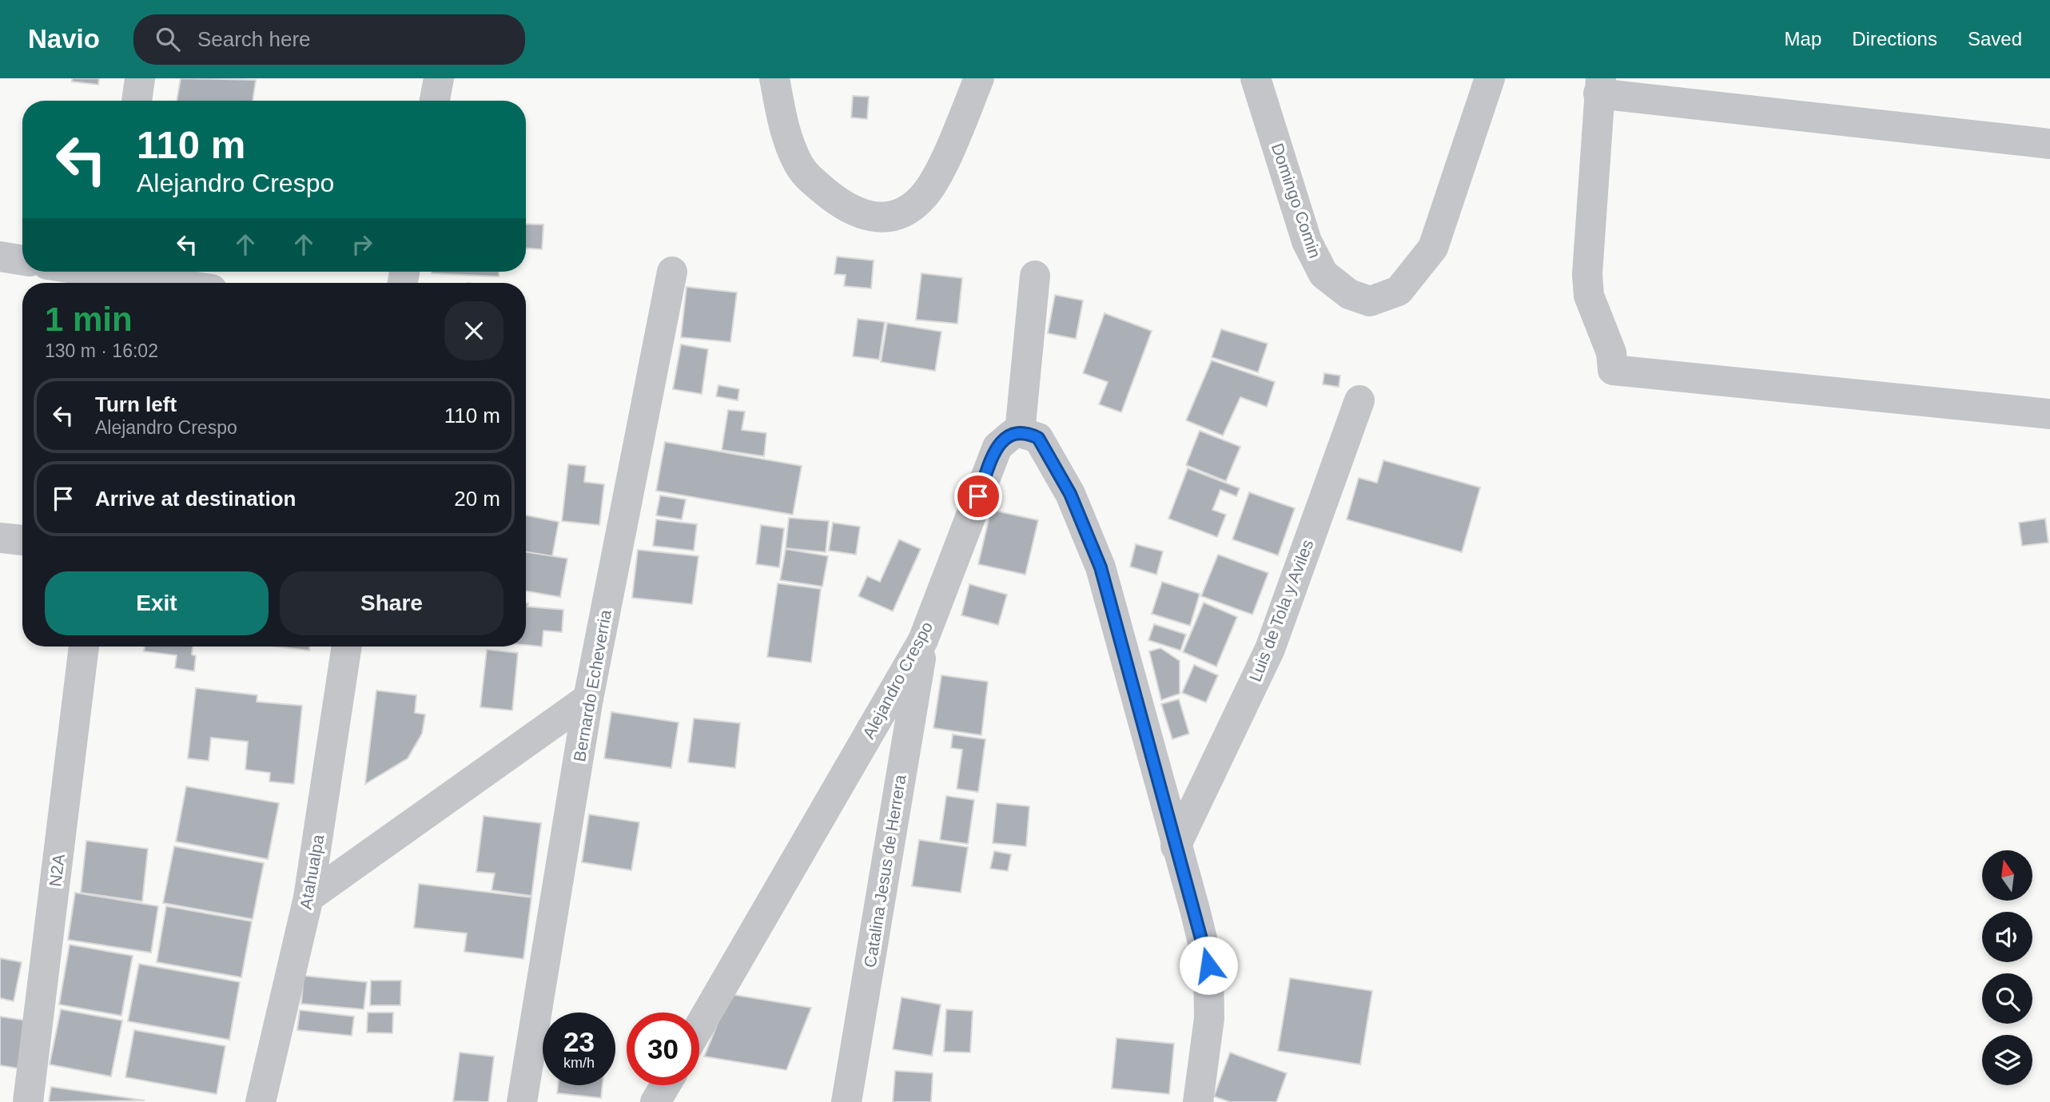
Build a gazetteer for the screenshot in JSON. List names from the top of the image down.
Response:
{
  "streets": {
    "street": [
      "Domingo Comin",
      "Luis de Tola y Aviles",
      "Alejandro Crespo",
      "Bernardo Echeverria",
      "N2A",
      "Catalina Jesus de Herrera",
      "Atahualpa"
    ]
  },
  "crossings": [
    ["Alejandro Crespo", "Catalina Jesus de Herrera"]
  ],
  "north": "top",
  "page": {
    "header": "Navio",
    "search": "Search here",
    "nav": ["Map", "Directions", "Saved"],
    "turn": ["110 m", "Alejandro Crespo"],
    "heading": ["1 min", "130 m · 16:02"],
    "list": [
      {
        "name": "Turn left",
        "note": "Alejandro Crespo",
        "value": "110 m"
      },
      {
        "name": "Arrive at destination",
        "value": "20 m"
      }
    ],
    "buttons": ["Exit", "Share"],
    "speed": "23 km/h",
    "limit": "30"
  }
}
